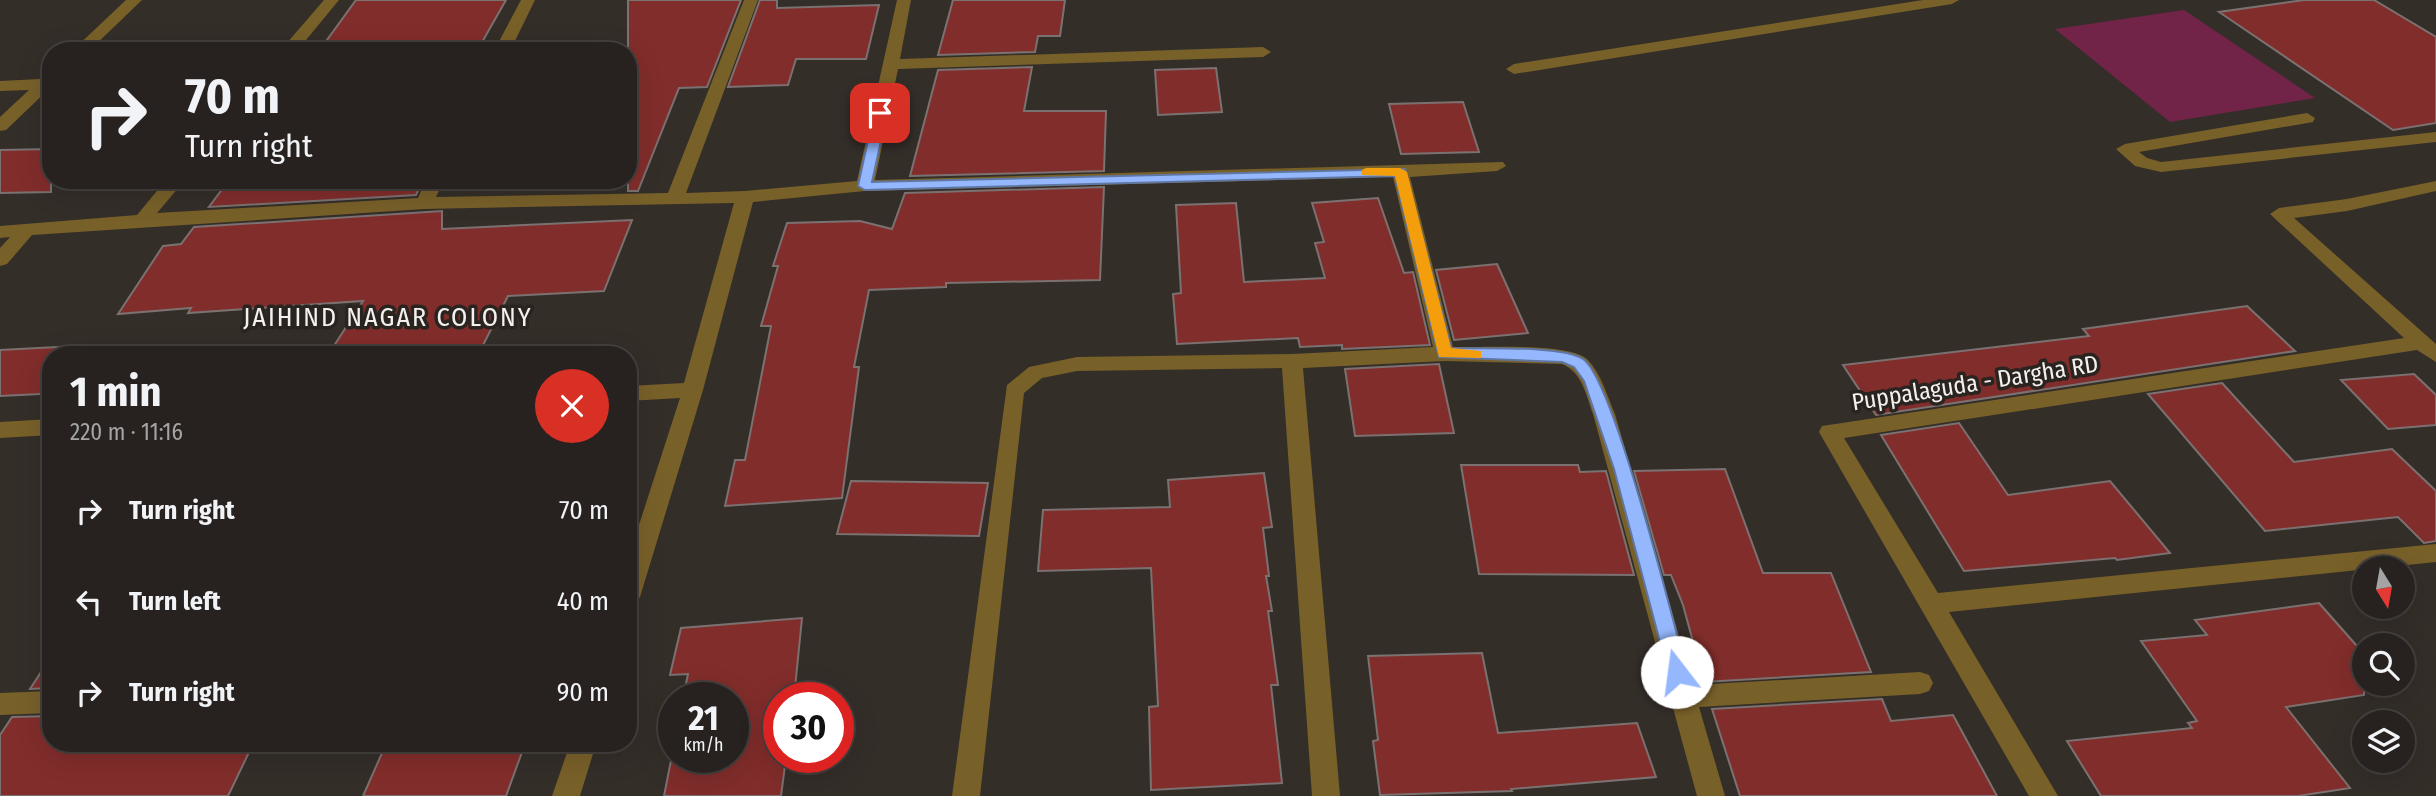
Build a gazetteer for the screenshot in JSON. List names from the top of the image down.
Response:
{
  "streets": {
    "street": ["Puppalaguda - Dargha RD"]
  },
  "districts": ["JAIHIND NAGAR COLONY"],
  "north": "bottom",
  "page": {
    "turn": ["70 m", "Turn right"],
    "heading": ["1 min", "220 m · 11:16"],
    "list": [
      {
        "name": "Turn right",
        "value": "70 m"
      },
      {
        "name": "Turn left",
        "value": "40 m"
      },
      {
        "name": "Turn right",
        "value": "90 m"
      }
    ],
    "speed": "21 km/h",
    "limit": "30"
  }
}
